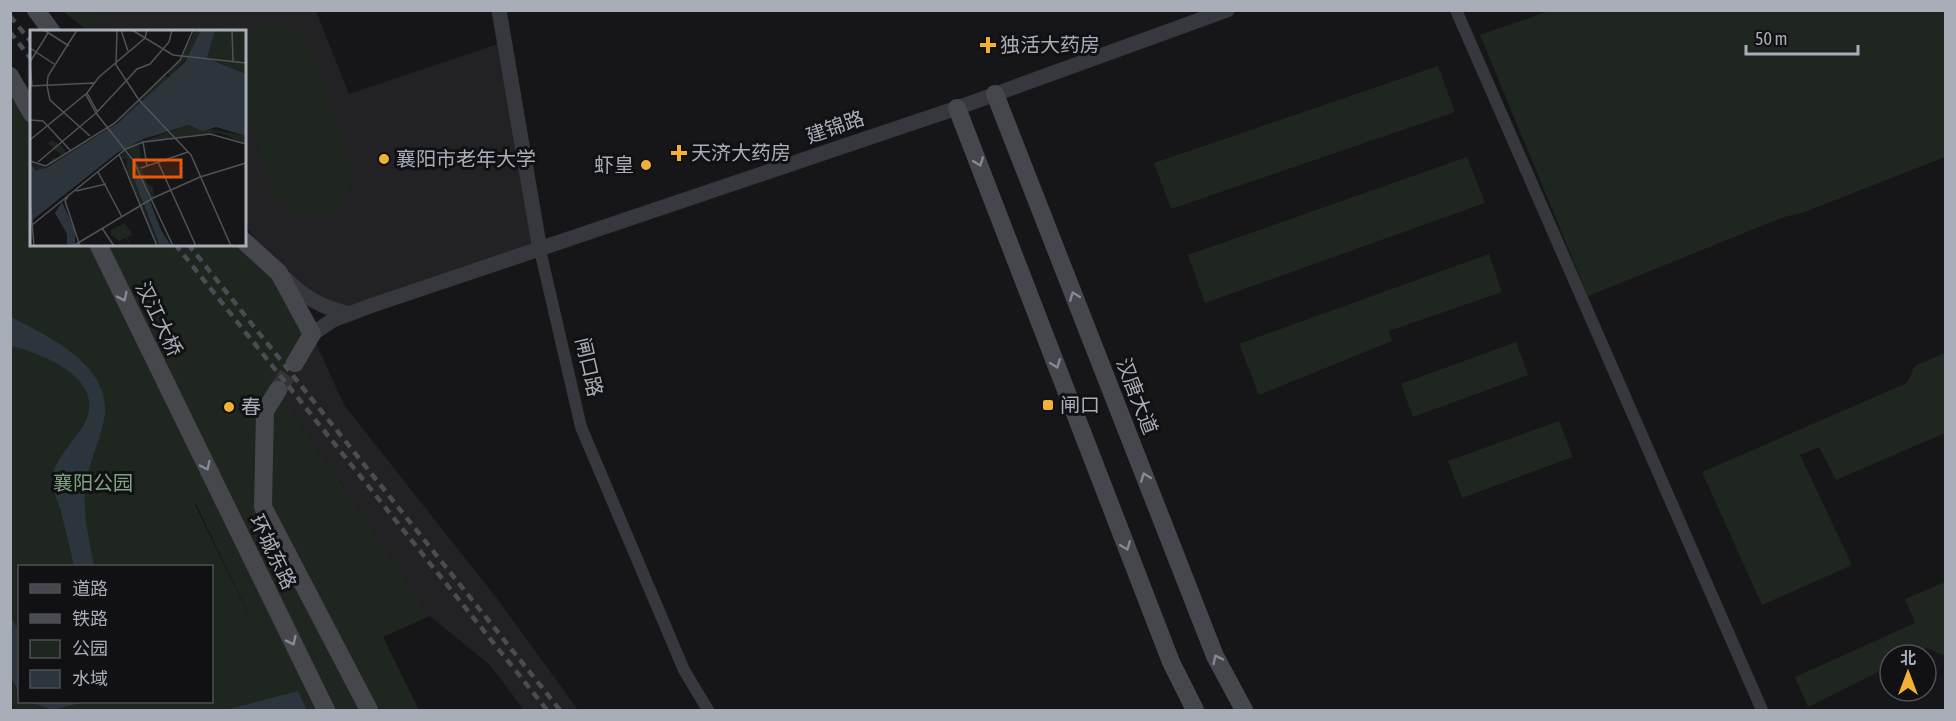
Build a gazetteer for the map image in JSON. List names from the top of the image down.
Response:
{
  "streets": {
    "main road": ["汉江大桥", "汉唐大道", "环城东路"],
    "street": ["建锦路", "闸口路"]
  },
  "crossings": [
    ["建锦路", "闸口路"],
    ["建锦路", "汉唐大道"],
    ["汉江大桥", "环城东路"]
  ],
  "parks": ["襄阳公园"],
  "places": {
    "health": ["独活大药房", "天济大药房"],
    "other": ["襄阳市老年大学", "虾皇", "春"],
    "transit": ["闸口"]
  },
  "legend": [
    "道路",
    "铁路",
    "公园",
    "水域"
  ],
  "scale_bar": "50 m",
  "north": "top"
}
